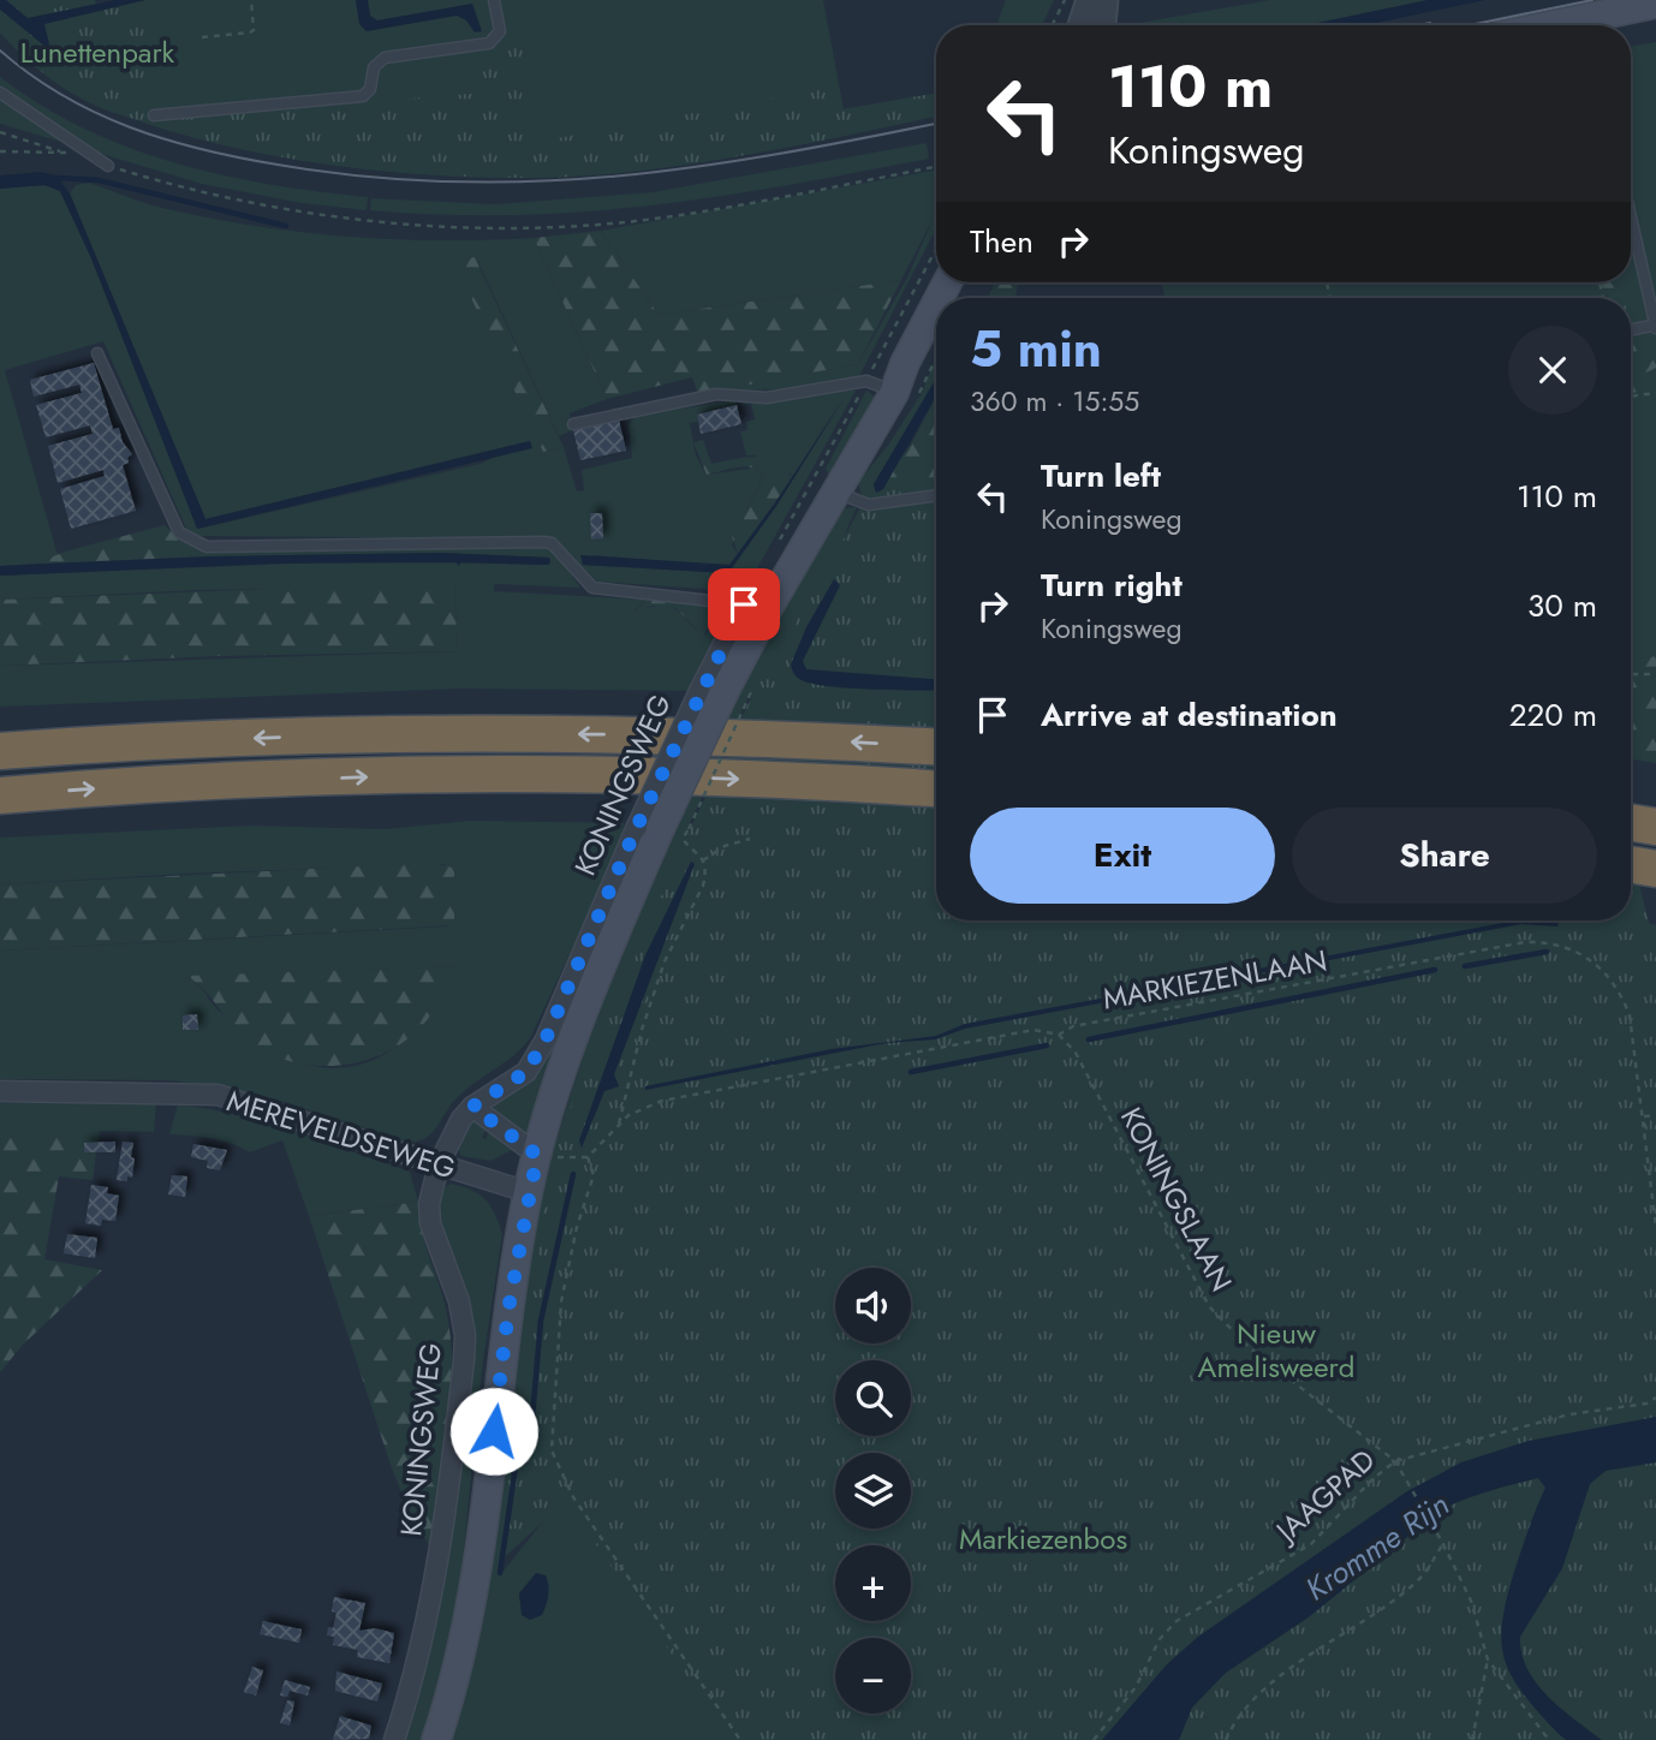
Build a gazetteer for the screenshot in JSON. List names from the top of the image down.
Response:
{
  "streets": {
    "main road": ["KONINGSWEG"],
    "street": ["MEREVELDSEWEG"],
    "path": ["MARKIEZENLAAN", "KONINGSLAAN", "JAAGPAD"]
  },
  "crossings": [
    ["KONINGSWEG", "MEREVELDSEWEG"],
    ["MARKIEZENLAAN", "KONINGSLAAN"],
    ["KONINGSLAAN", "JAAGPAD"]
  ],
  "water": ["Kromme Rijn"],
  "parks": ["Lunettenpark", "Nieuw Amelisweerd", "Markiezenbos"],
  "page": {
    "turn": ["110 m", "Koningsweg"],
    "then": "Then",
    "heading": ["5 min", "360 m · 15:55"],
    "list": [
      {
        "name": "Turn left",
        "note": "Koningsweg",
        "value": "110 m"
      },
      {
        "name": "Turn right",
        "note": "Koningsweg",
        "value": "30 m"
      },
      {
        "name": "Arrive at destination",
        "value": "220 m"
      }
    ],
    "buttons": ["Exit", "Share"],
    "map_buttons": ["+", "−"]
  }
}
